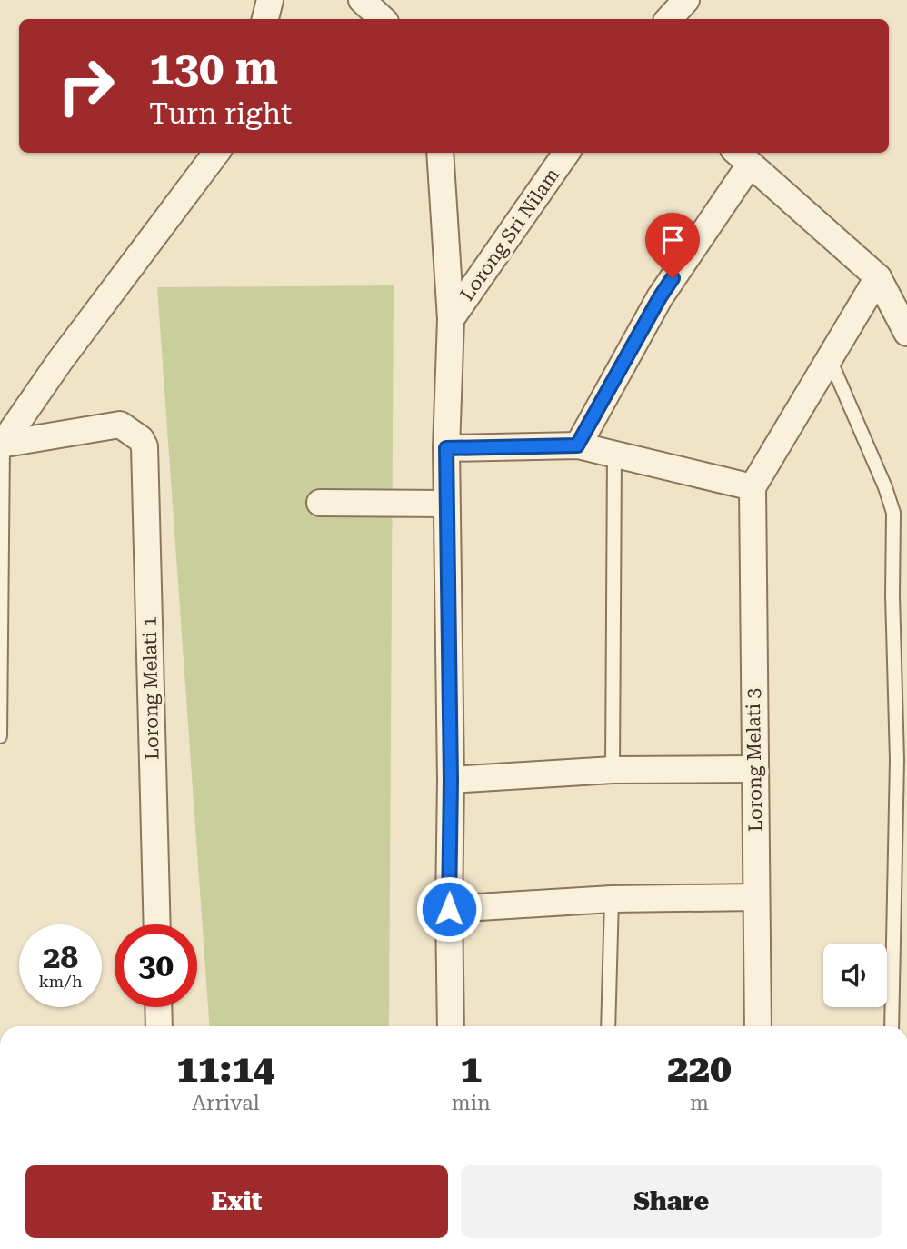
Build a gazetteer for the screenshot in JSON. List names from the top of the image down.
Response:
{
  "streets": {
    "street": ["Lorong Sri Nilam", "Lorong Melati 1", "Lorong Melati 3"]
  },
  "page": {
    "turn": ["130 m", "Turn right"],
    "speed": "28 km/h",
    "limit": "30",
    "eta": [
      "11:14",
      "Arrival",
      "1",
      "min",
      "220",
      "m"
    ],
    "buttons": ["Exit", "Share"]
  }
}
